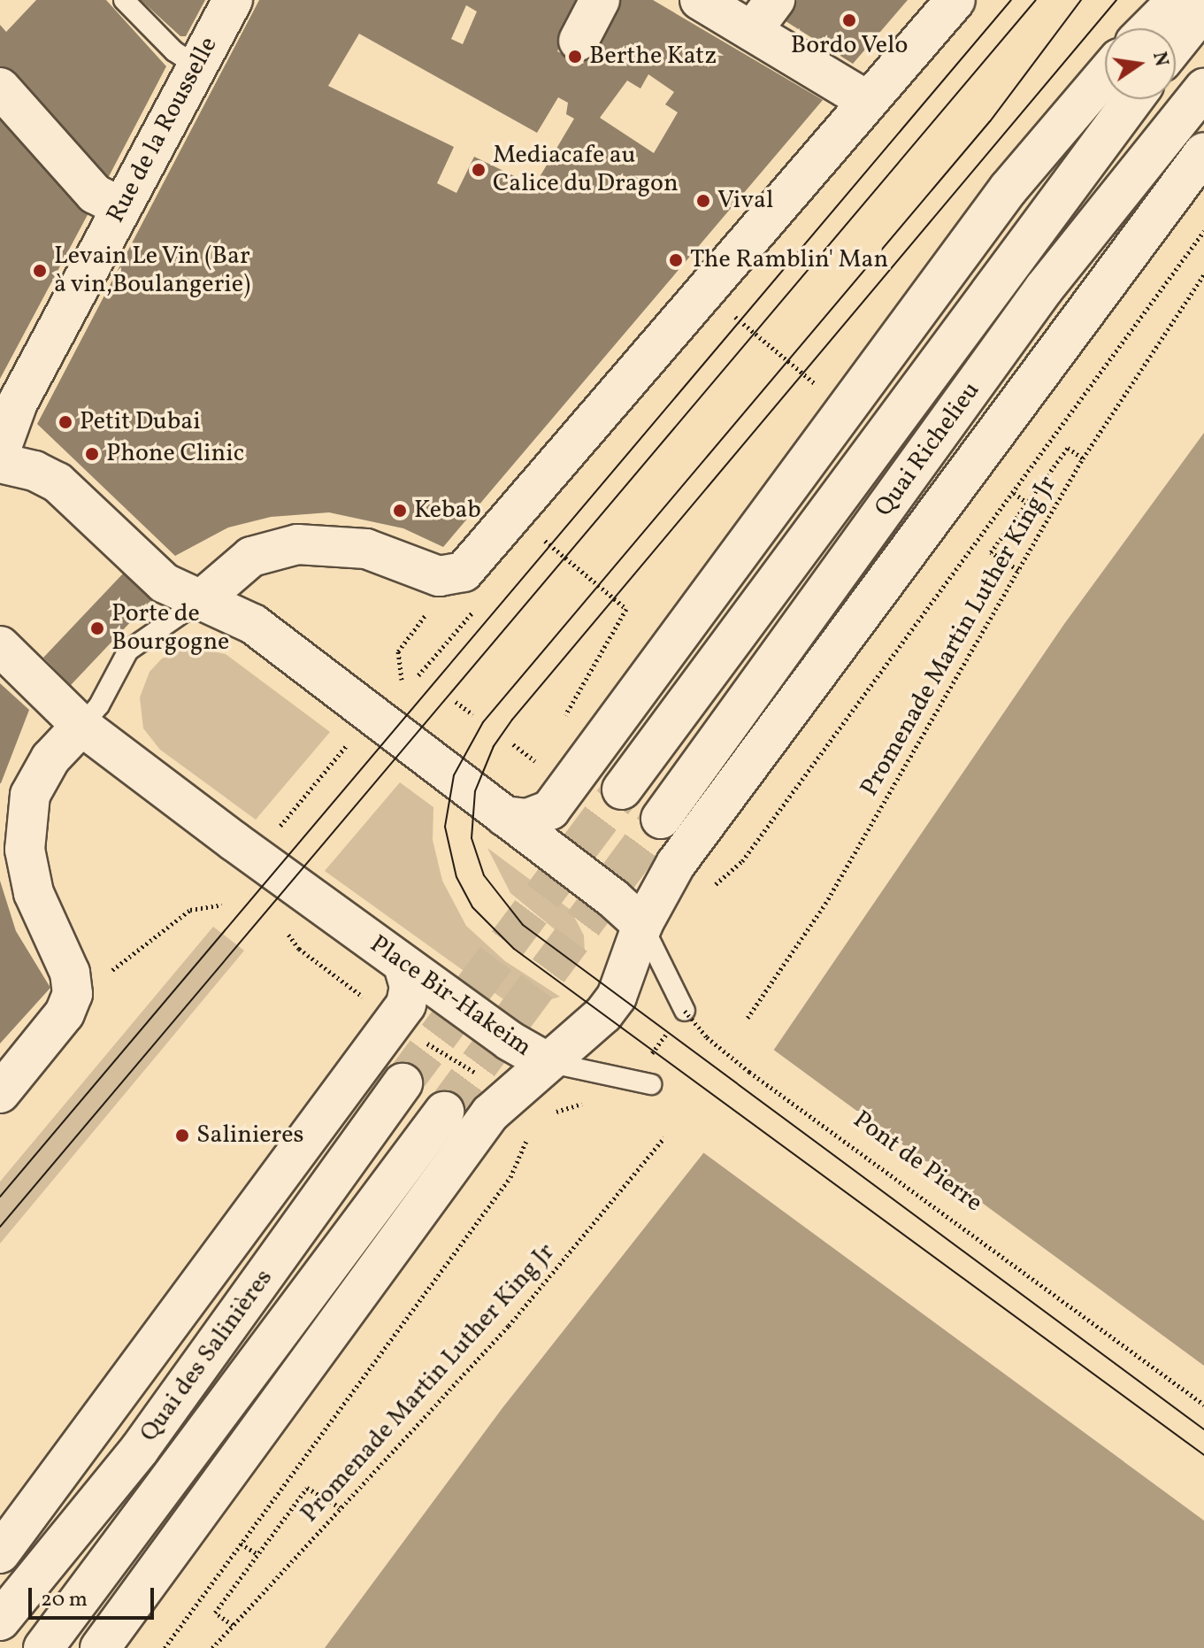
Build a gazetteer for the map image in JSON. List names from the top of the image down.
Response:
{
  "streets": {
    "main road": [
      "Rue de la Rousselle",
      "Quai Richelieu",
      "Place Bir-Hakeim",
      "Quai des Salinières"
    ],
    "path": ["Promenade Martin Luther King Jr", "Pont de Pierre"]
  },
  "places": [
    "Bordo Velo",
    "Berthe Katz",
    "Mediacafe au Calice du Dragon",
    "Vival",
    "The Ramblin' Man",
    "Levain Le Vin (Bar à vin,Boulangerie)",
    "Petit Dubai",
    "Phone Clinic",
    "Kebab",
    "Porte de Bourgogne",
    "Salinieres"
  ],
  "scale_bar": "20 m",
  "north": "right"
}
